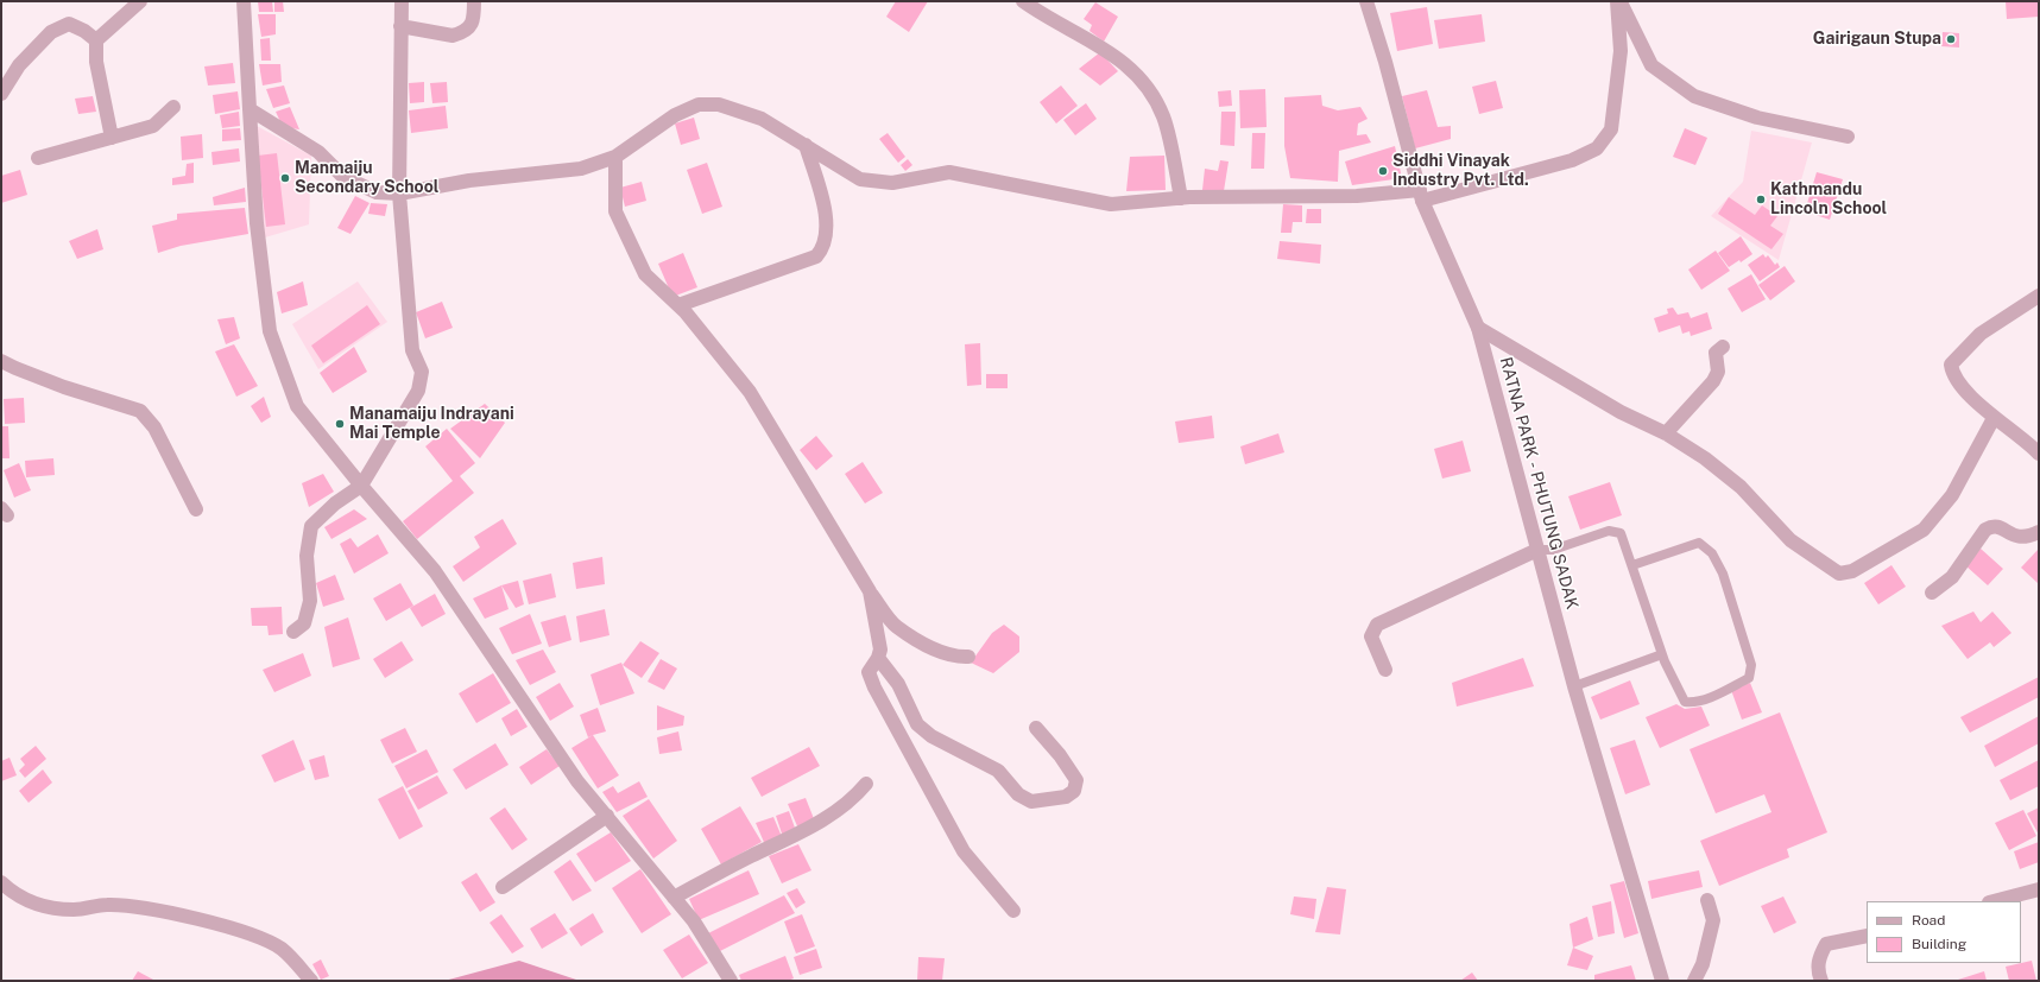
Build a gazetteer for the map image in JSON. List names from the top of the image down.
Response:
{
  "streets": {
    "street": ["RATNA PARK - PHUTUNG SADAK"]
  },
  "places": [
    "Gairigaun Stupa",
    "Siddhi Vinayak Industry Pvt. Ltd.",
    "Manmaiju Secondary School",
    "Kathmandu Lincoln School",
    "Manamaiju Indrayani Mai Temple"
  ],
  "legend": ["Road", "Building"]
}
